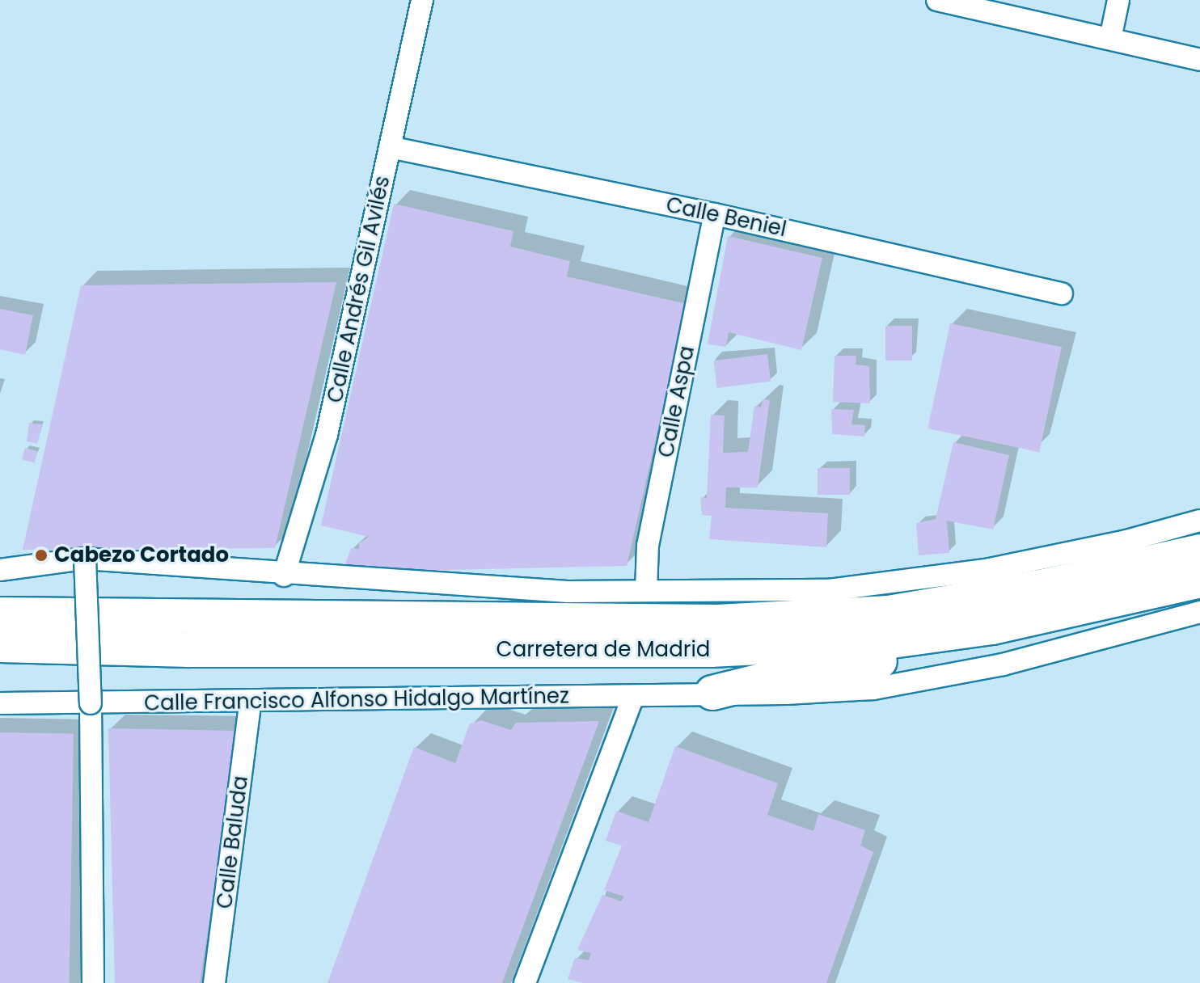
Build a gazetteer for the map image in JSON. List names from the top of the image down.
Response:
{
  "streets": {
    "main road": ["Carretera de Madrid"],
    "street": [
      "Calle Beniel",
      "Calle Andrés Gil Avilés",
      "Calle Aspa",
      "Calle Francisco Alfonso Hidalgo Martínez",
      "Calle Baluda"
    ]
  },
  "crossings": [
    ["Calle Beniel", "Calle Andrés Gil Avilés"],
    ["Calle Beniel", "Calle Aspa"],
    ["Calle Francisco Alfonso Hidalgo Martínez", "Calle Baluda"]
  ],
  "places": ["Cabezo Cortado"]
}
